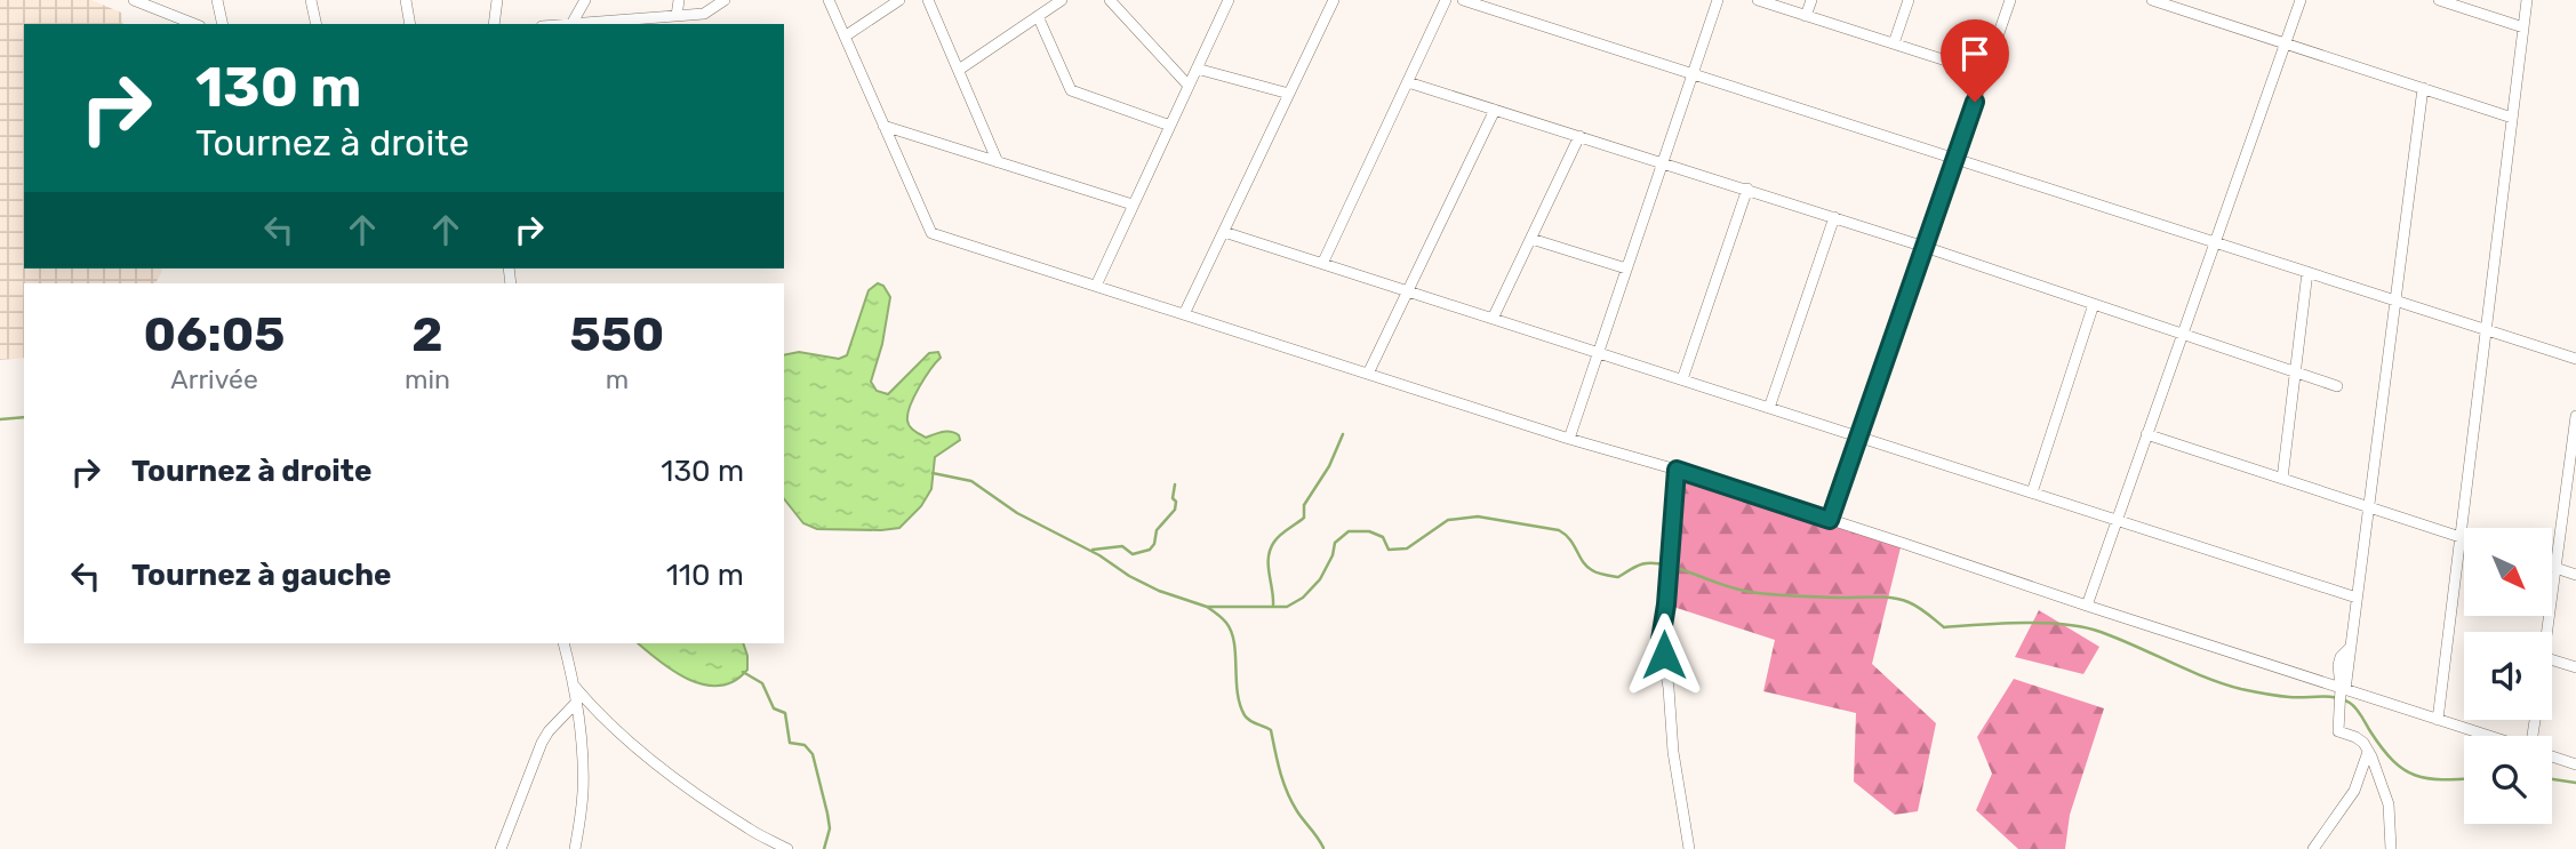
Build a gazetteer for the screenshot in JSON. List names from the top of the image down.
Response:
{
  "north": "bottom right",
  "page": {
    "turn": ["130 m", "Tournez à droite"],
    "eta": [
      "06:05",
      "Arrivée",
      "2",
      "min",
      "550",
      "m"
    ],
    "list": [
      {
        "name": "Tournez à droite",
        "value": "130 m"
      },
      {
        "name": "Tournez à gauche",
        "value": "110 m"
      }
    ]
  }
}
